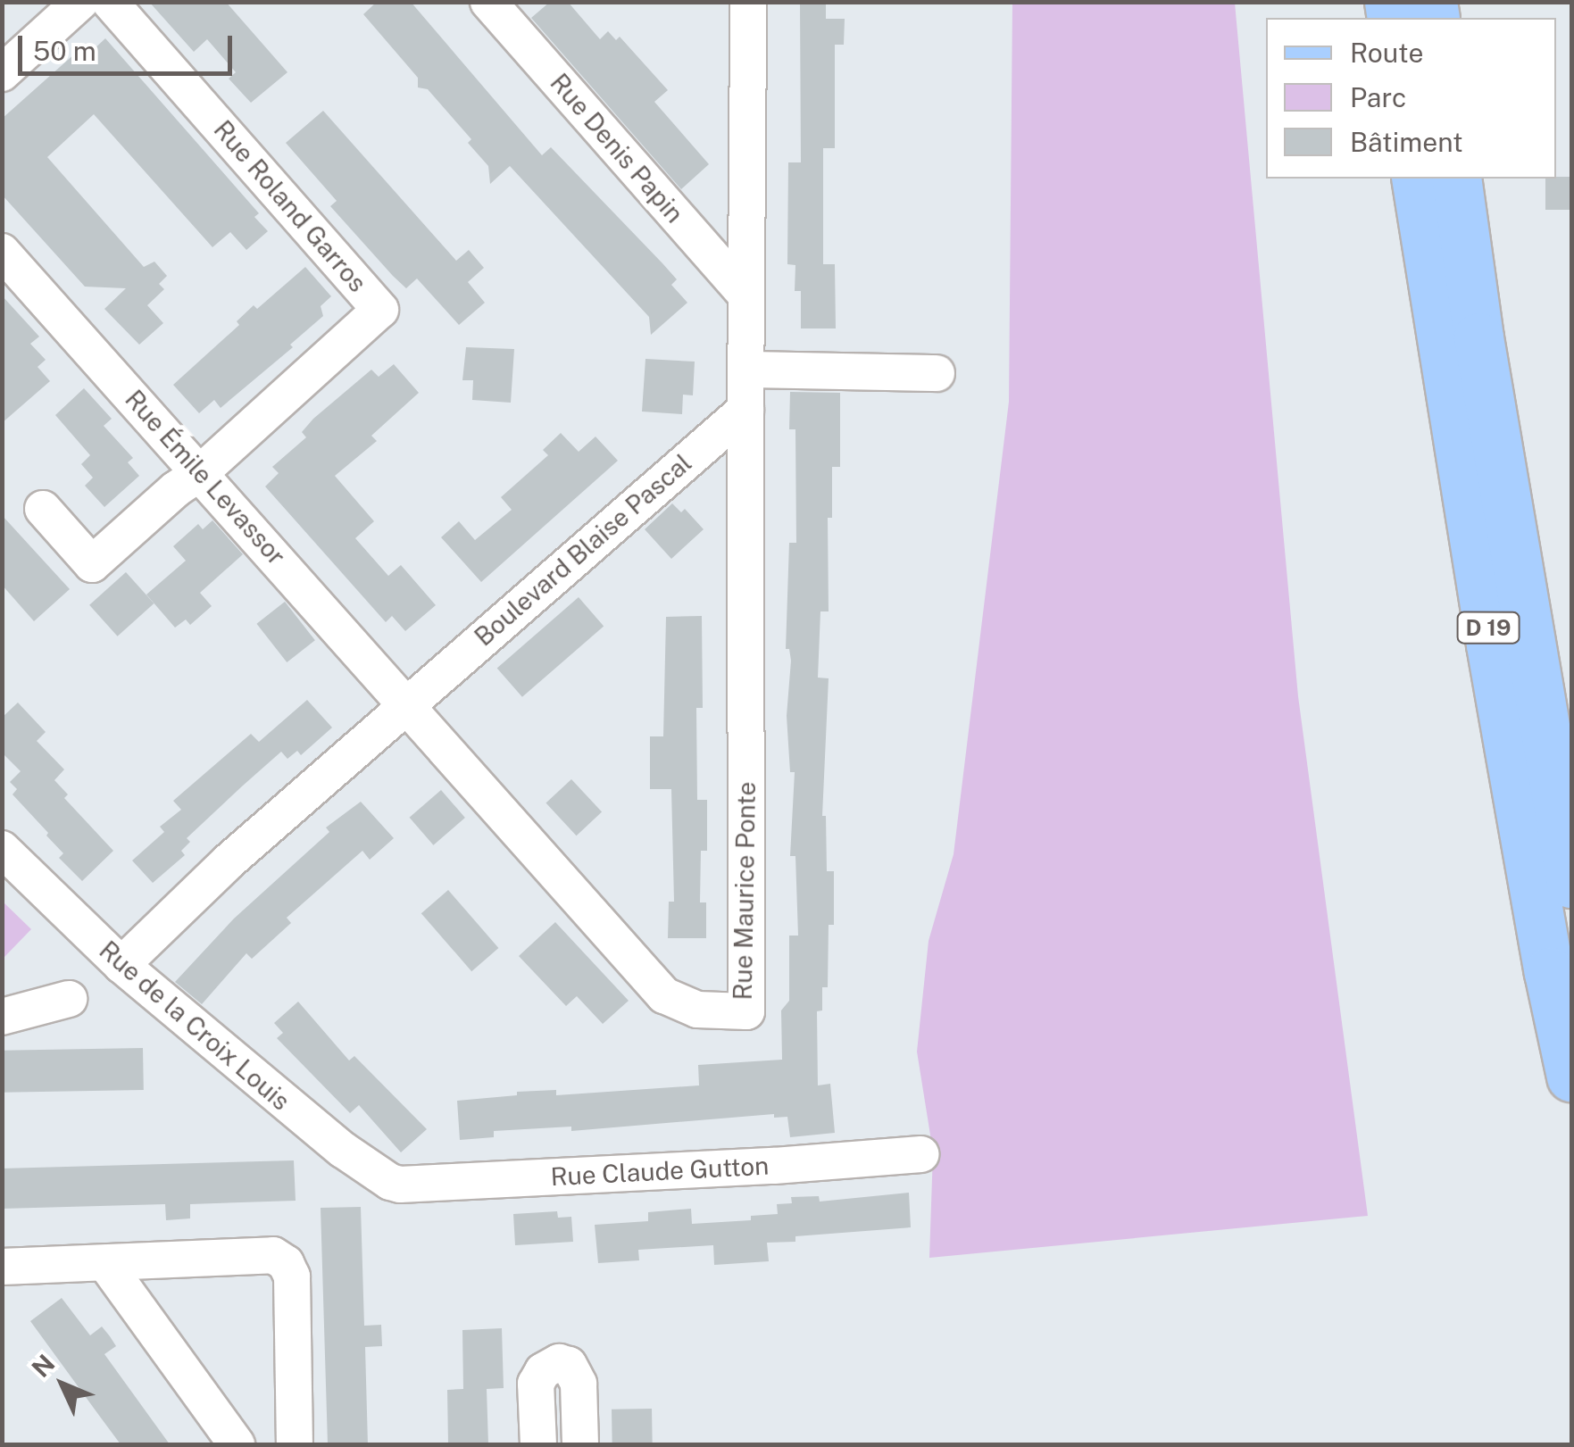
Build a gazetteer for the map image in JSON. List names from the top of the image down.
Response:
{
  "streets": {
    "main road": ["D 19"],
    "street": [
      "Rue Denis Papin",
      "Rue Roland Garros",
      "Rue Émile Levassor",
      "Boulevard Blaise Pascal",
      "Rue Maurice Ponte",
      "Rue de la Croix Louis",
      "Rue Claude Gutton"
    ]
  },
  "crossings": [
    ["Rue Roland Garros", "Rue Émile Levassor"],
    ["Rue Émile Levassor", "Boulevard Blaise Pascal"],
    ["Rue Émile Levassor", "Rue Maurice Ponte"],
    ["Boulevard Blaise Pascal", "Rue Maurice Ponte"],
    ["Boulevard Blaise Pascal", "Rue de la Croix Louis"],
    ["Rue de la Croix Louis", "Rue Claude Gutton"]
  ],
  "legend": ["Route", "Parc", "Bâtiment"],
  "scale_bar": "50 m",
  "north": "top left"
}
